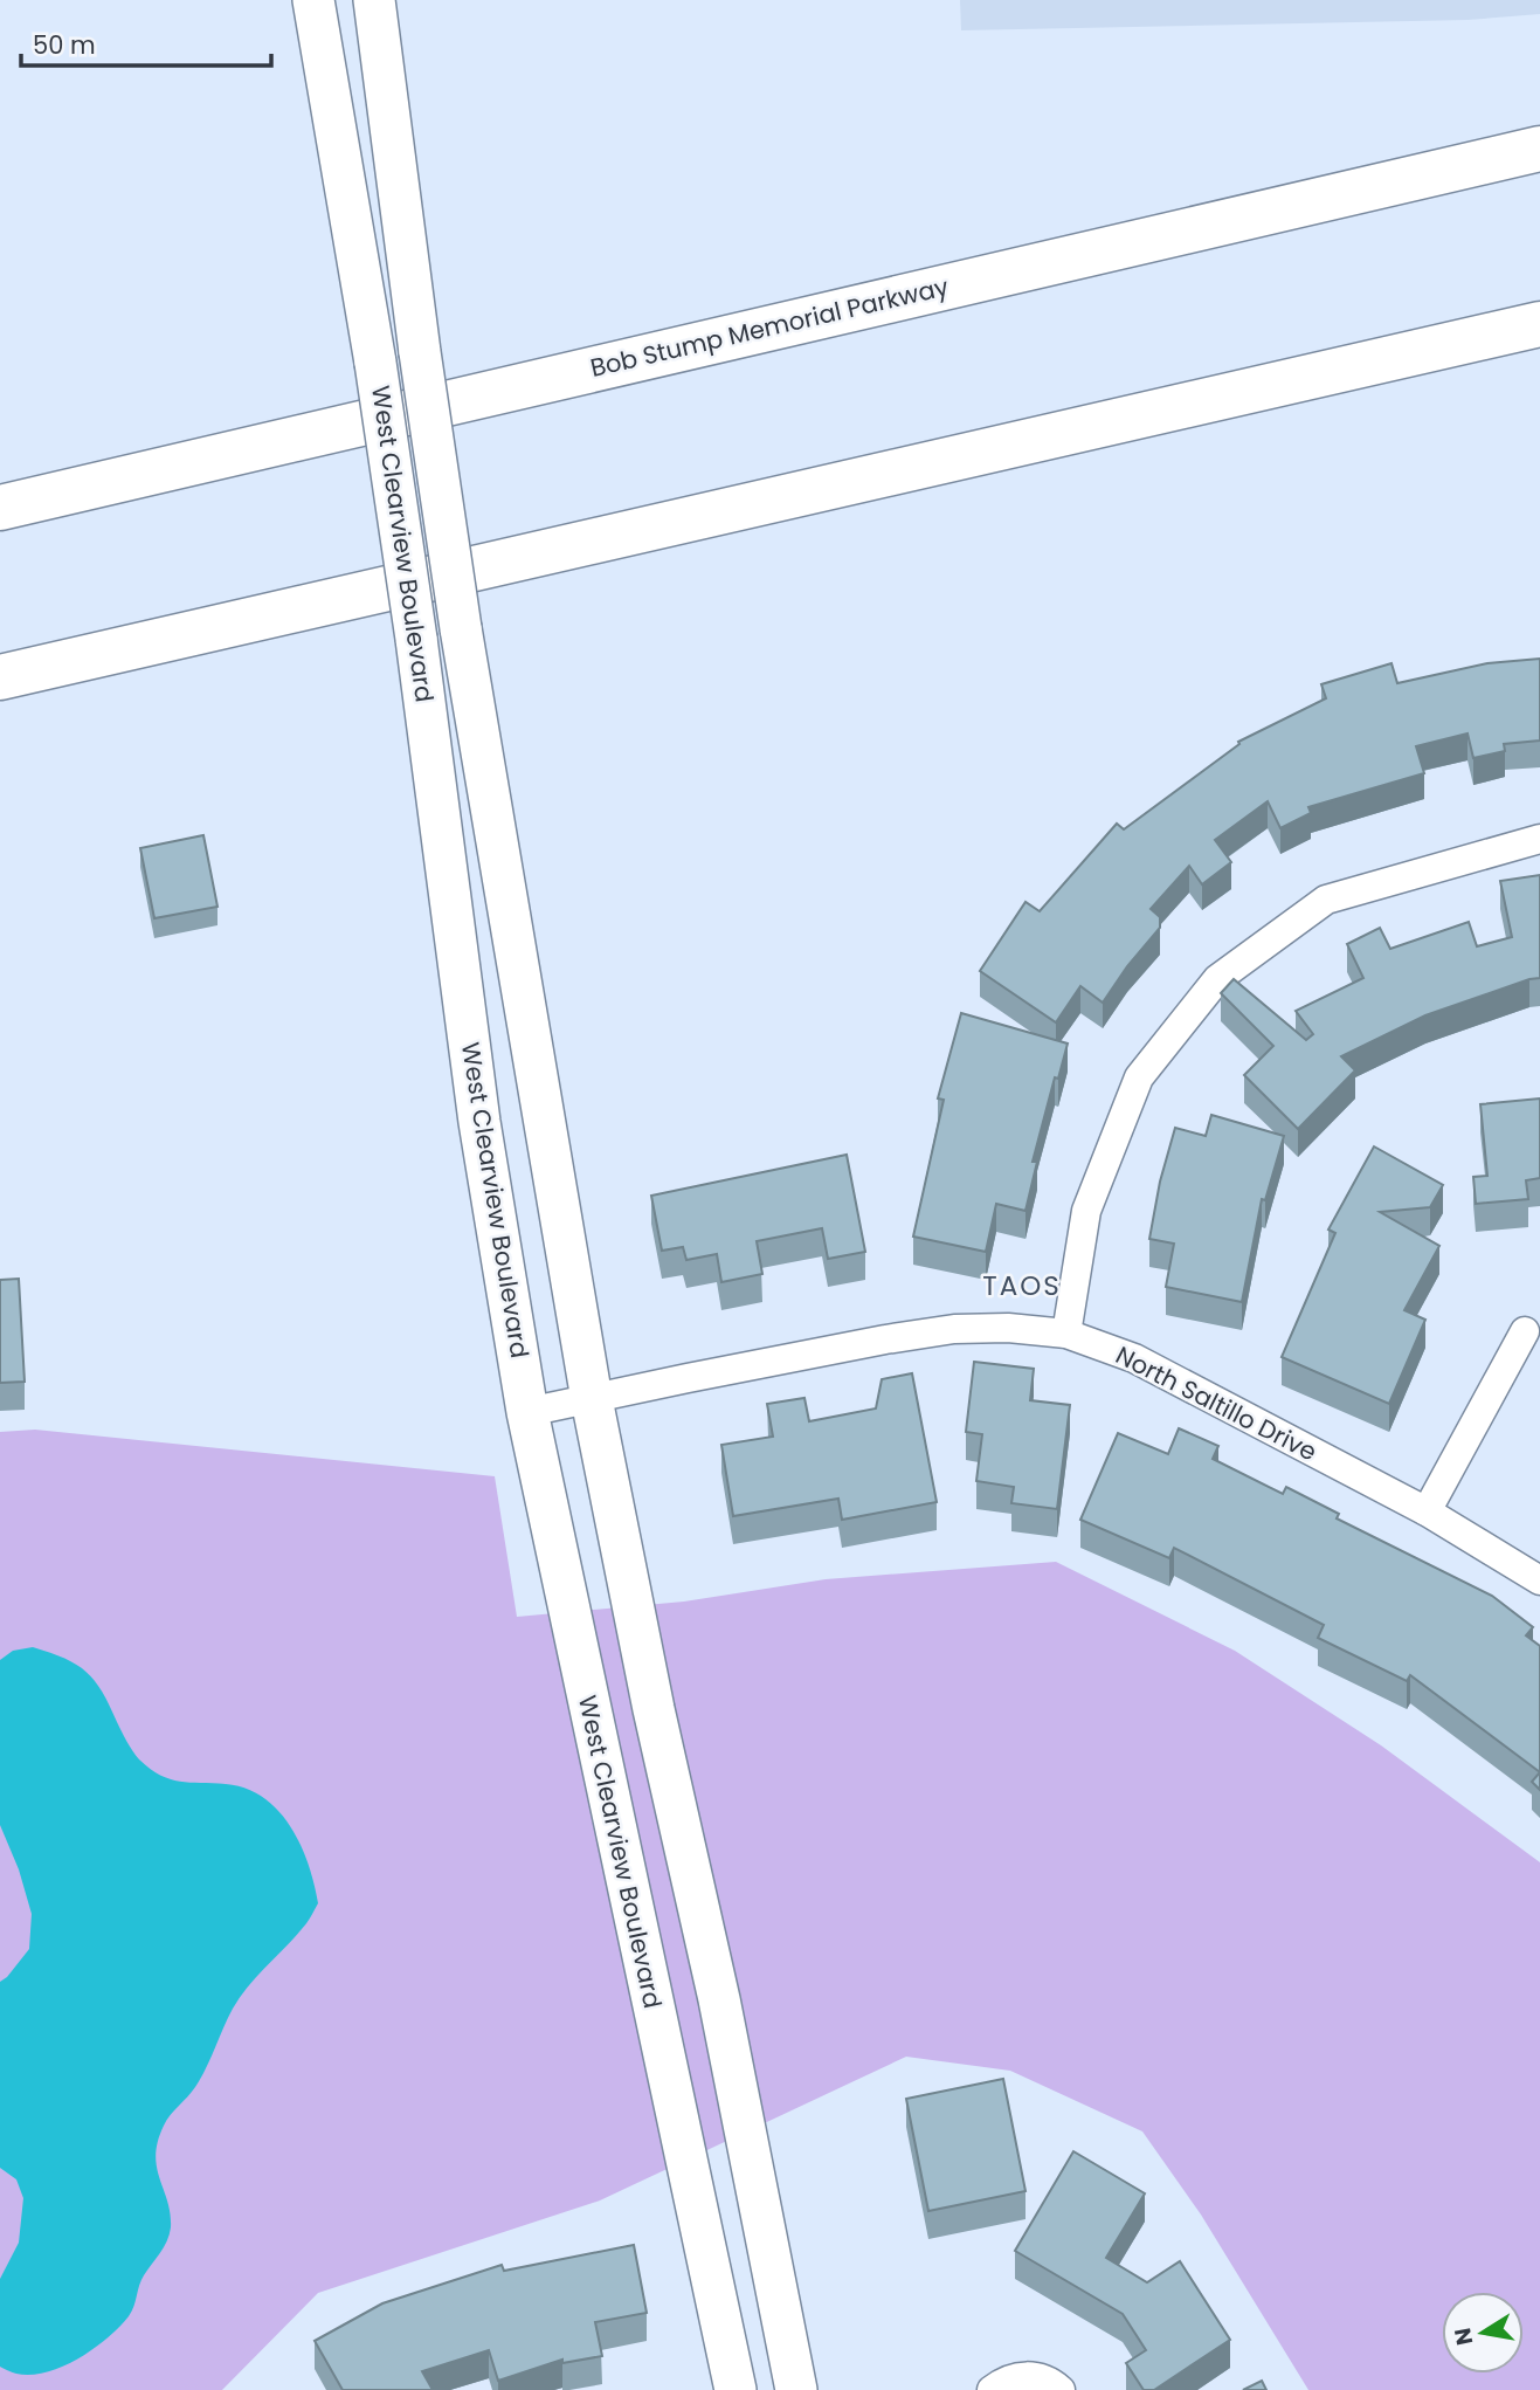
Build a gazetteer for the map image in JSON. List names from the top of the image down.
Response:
{
  "streets": {
    "highway": ["Bob Stump Memorial Parkway"],
    "street": ["West Clearview Boulevard", "North Saltillo Drive"]
  },
  "crossings": [
    ["West Clearview Boulevard", "North Saltillo Drive"]
  ],
  "districts": ["TAOS"],
  "scale_bar": "50 m",
  "north": "left"
}
